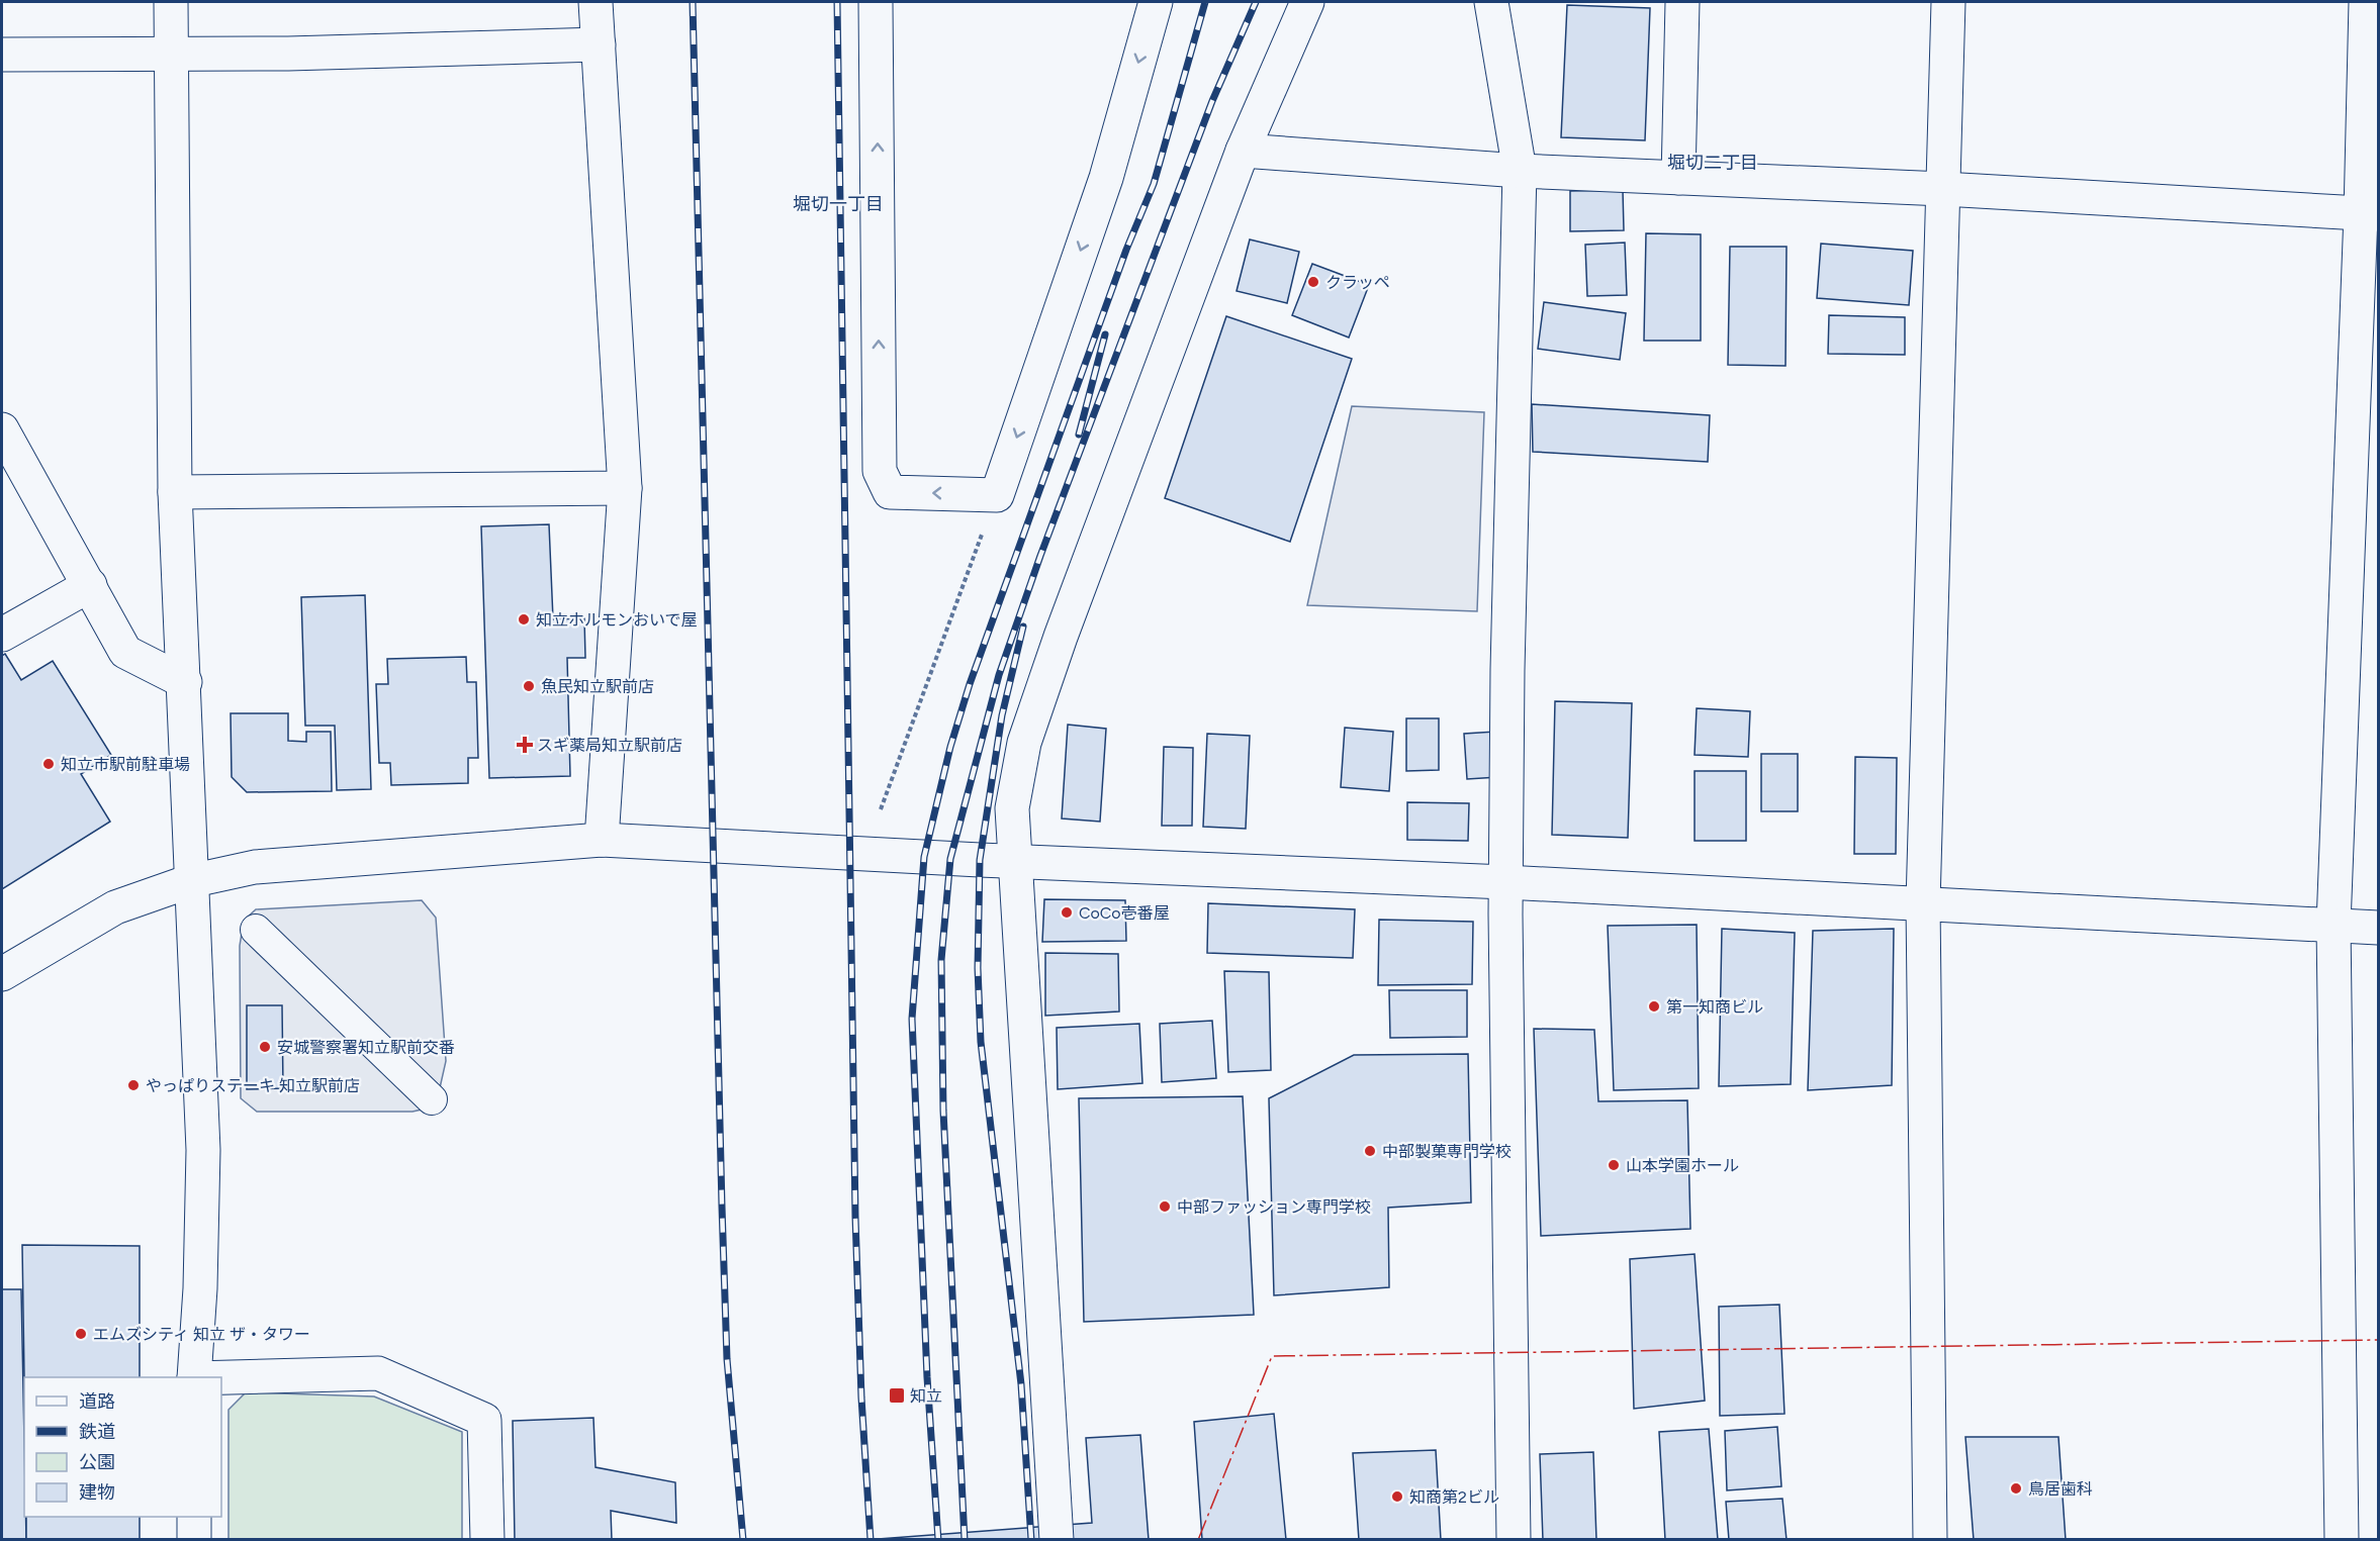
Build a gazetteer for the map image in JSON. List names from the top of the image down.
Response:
{
  "districts": ["堀切二丁目", "堀切一丁目"],
  "places": {
    "other": [
      "クラッペ",
      "知立ホルモンおいで屋",
      "魚民知立駅前店",
      "知立市駅前駐車場",
      "CoCo壱番屋",
      "第一知商ビル",
      "安城警察署知立駅前交番",
      "やっぱりステーキ 知立駅前店",
      "中部製菓専門学校",
      "山本学園ホール",
      "中部ファッション専門学校",
      "エムズシティ 知立 ザ・タワー",
      "鳥居歯科",
      "知商第2ビル"
    ],
    "health": ["スギ薬局知立駅前店"],
    "transit": ["知立"]
  },
  "legend": [
    "道路",
    "鉄道",
    "公園",
    "建物"
  ]
}
